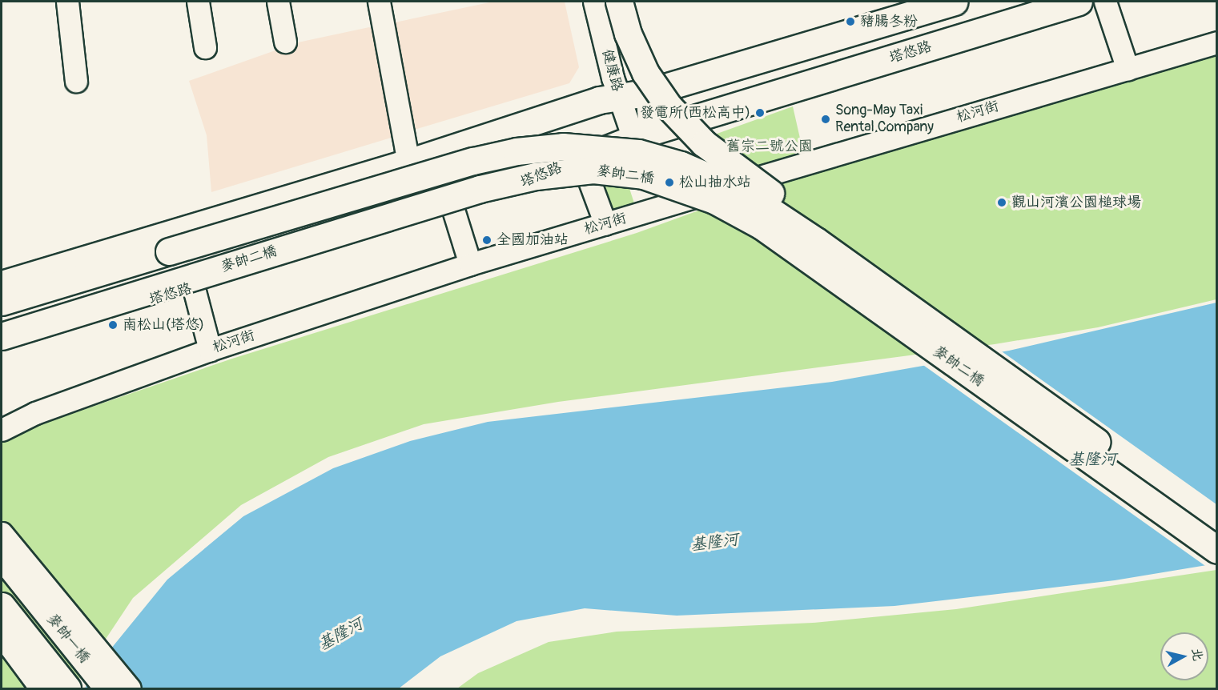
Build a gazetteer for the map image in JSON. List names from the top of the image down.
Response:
{
  "streets": {
    "main road": ["塔悠路", "麥帥二橋", "麥帥一橋"],
    "street": ["健康路", "松河街"]
  },
  "crossings": [
    ["塔悠路", "健康路"],
    ["塔悠路", "麥帥二橋"]
  ],
  "water": ["基隆河"],
  "parks": ["舊宗二號公園"],
  "places": [
    "豬腸冬粉",
    "發電所(西松高中)",
    "Song-May Taxi Rental Company",
    "松山抽水站",
    "觀山河濱公園槌球場",
    "全國加油站",
    "南松山(塔悠)"
  ],
  "north": "right"
}
